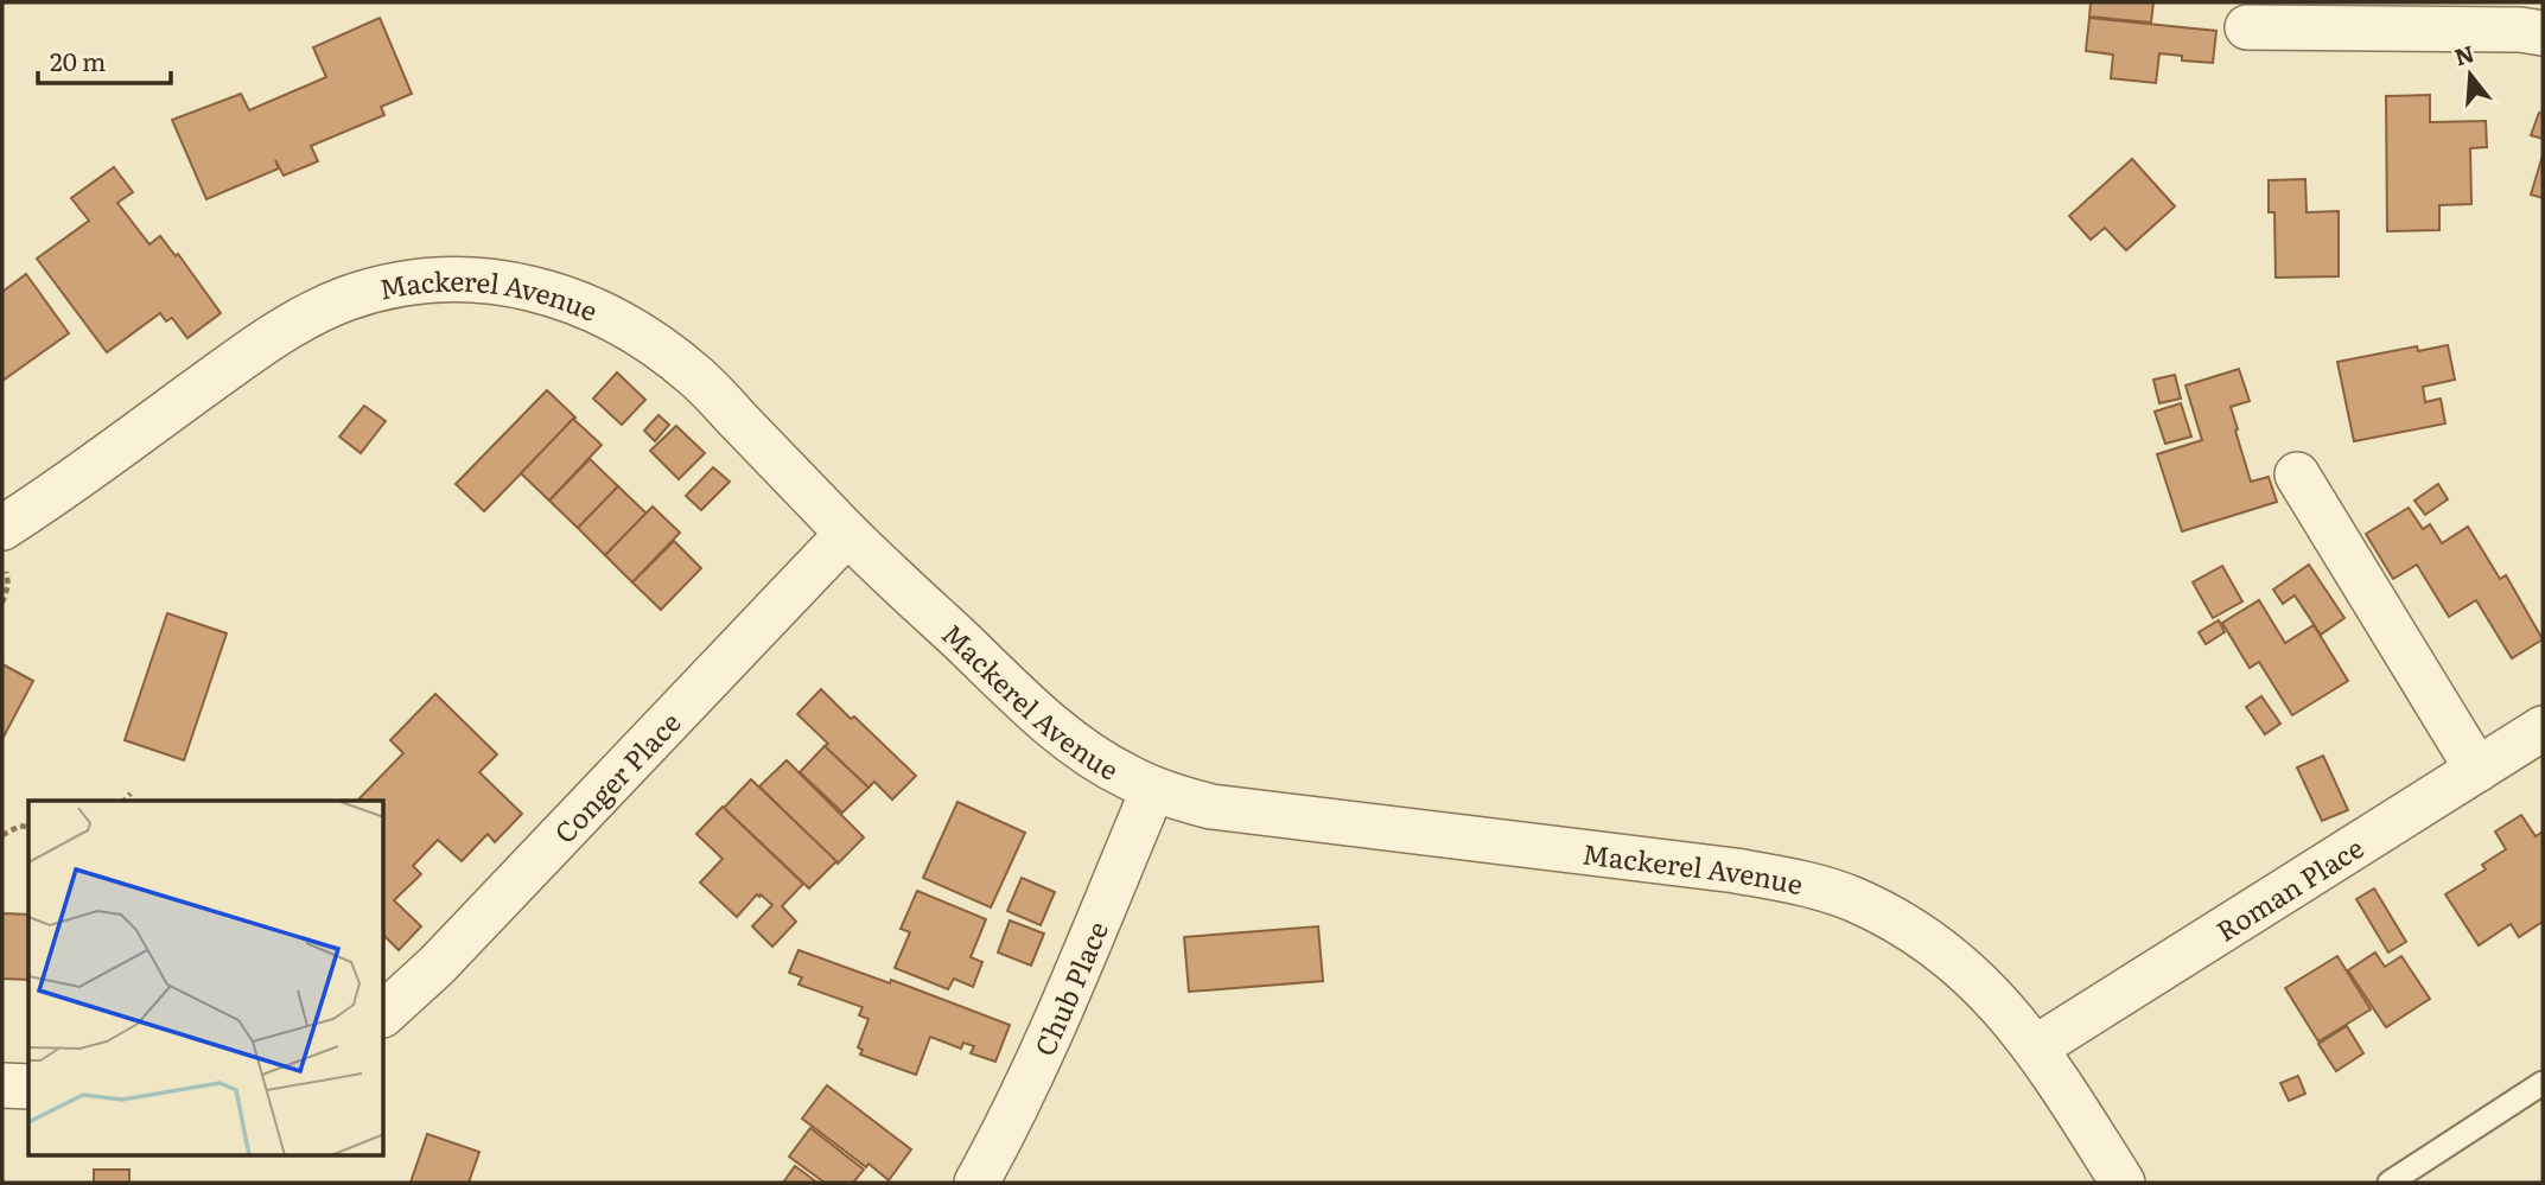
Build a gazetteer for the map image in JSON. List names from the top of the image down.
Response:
{
  "streets": {
    "street": [
      "Mackerel Avenue",
      "Conger Place",
      "Roman Place",
      "Chub Place"
    ]
  },
  "crossings": [
    ["Mackerel Avenue", "Conger Place"],
    ["Mackerel Avenue", "Roman Place"],
    ["Mackerel Avenue", "Chub Place"]
  ],
  "scale_bar": "20 m",
  "north": "top"
}
